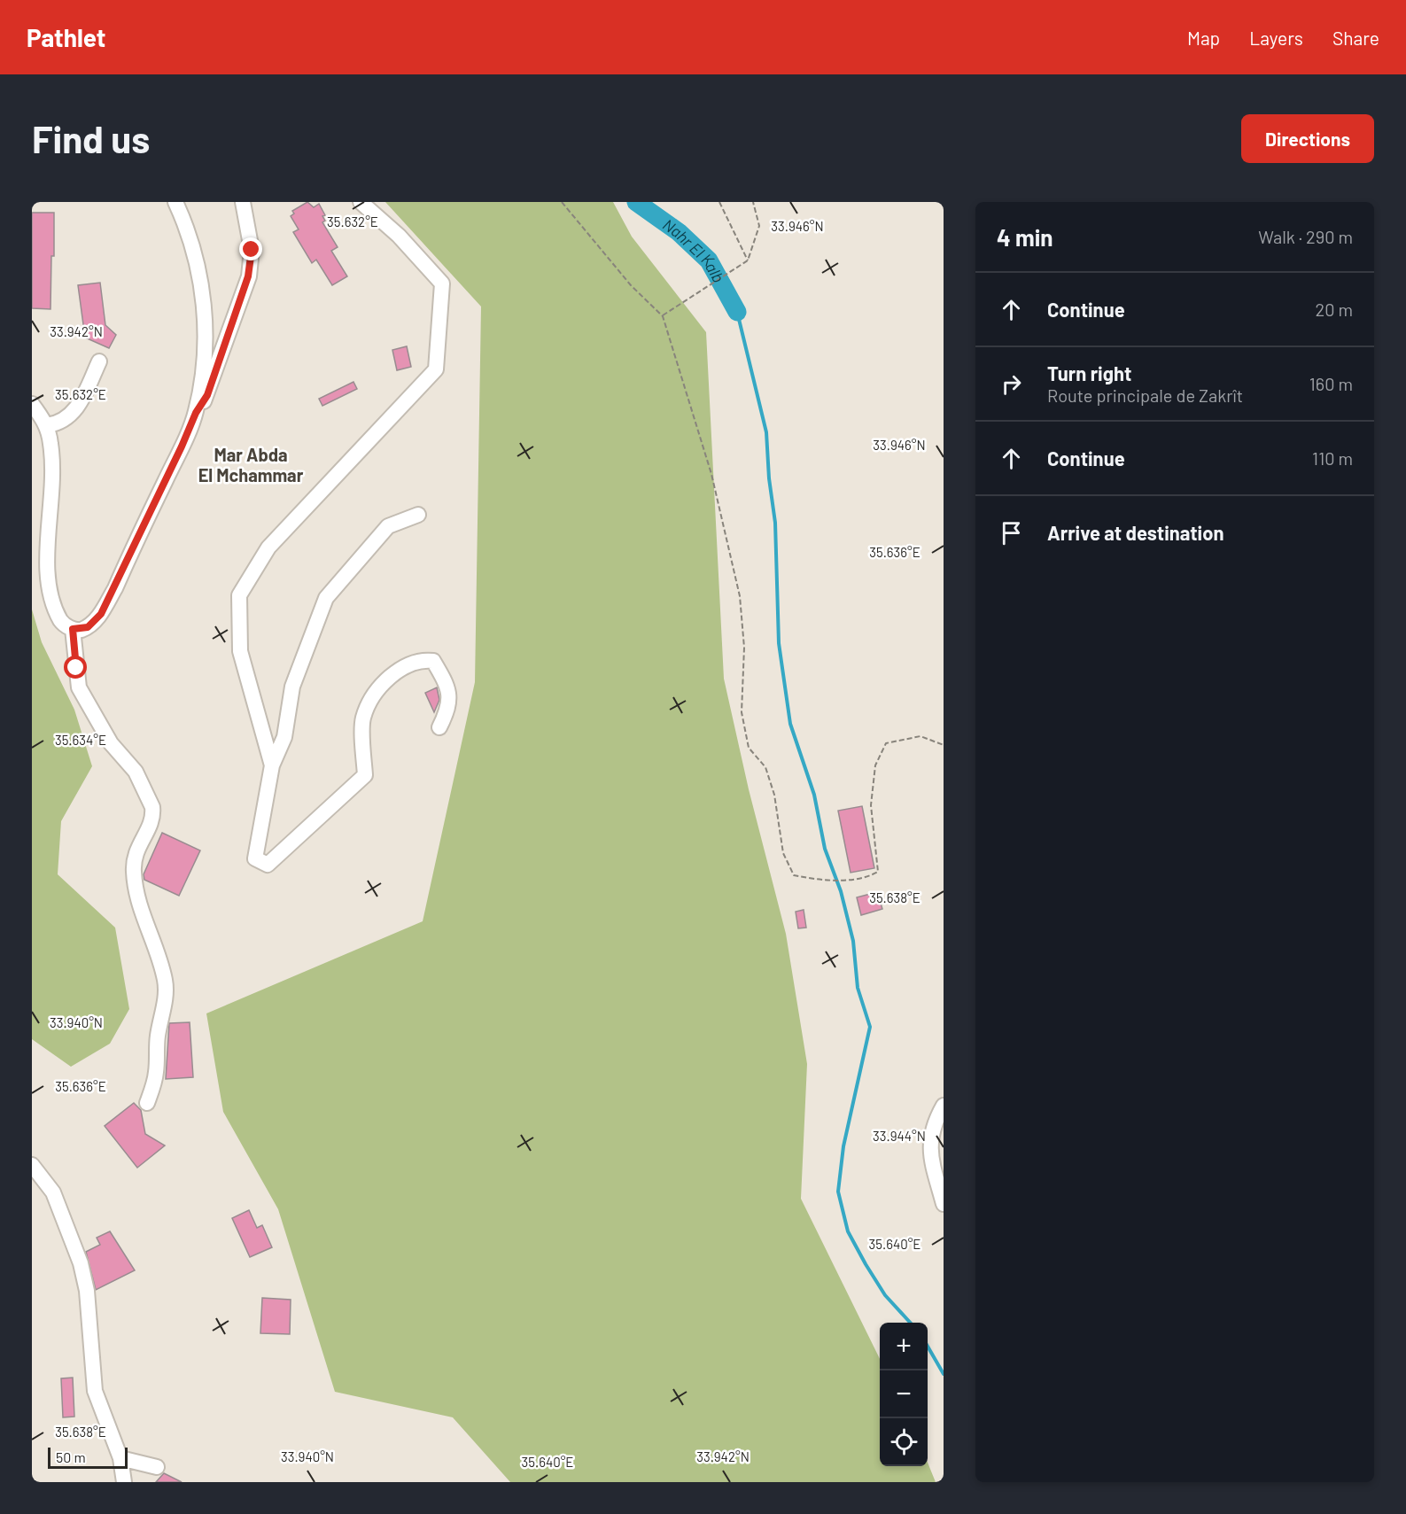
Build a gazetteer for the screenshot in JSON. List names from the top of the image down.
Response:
{
  "districts": ["Mar Abda El Mchammar"],
  "water": ["Nahr El Kalb"],
  "scale_bar": "50 m",
  "page": {
    "header": "Pathlet",
    "nav": ["Map", "Layers", "Share"],
    "buttons": "Directions",
    "title": "Find us",
    "heading": ["4 min", "Walk · 290 m"],
    "list": [
      ["Continue", "20 m"],
      ["Turn right", "Route principale de Zakrît", "160 m"],
      ["Continue", "110 m"],
      "Arrive at destination"
    ],
    "map_buttons": ["+", "−"],
    "scale": "50 m"
  },
  "coordinates": [
    "35.632°E",
    "33.946°N",
    "33.942°N",
    "35.636°E",
    "35.634°E",
    "35.638°E",
    "33.940°N",
    "33.944°N",
    "35.640°E"
  ]
}
